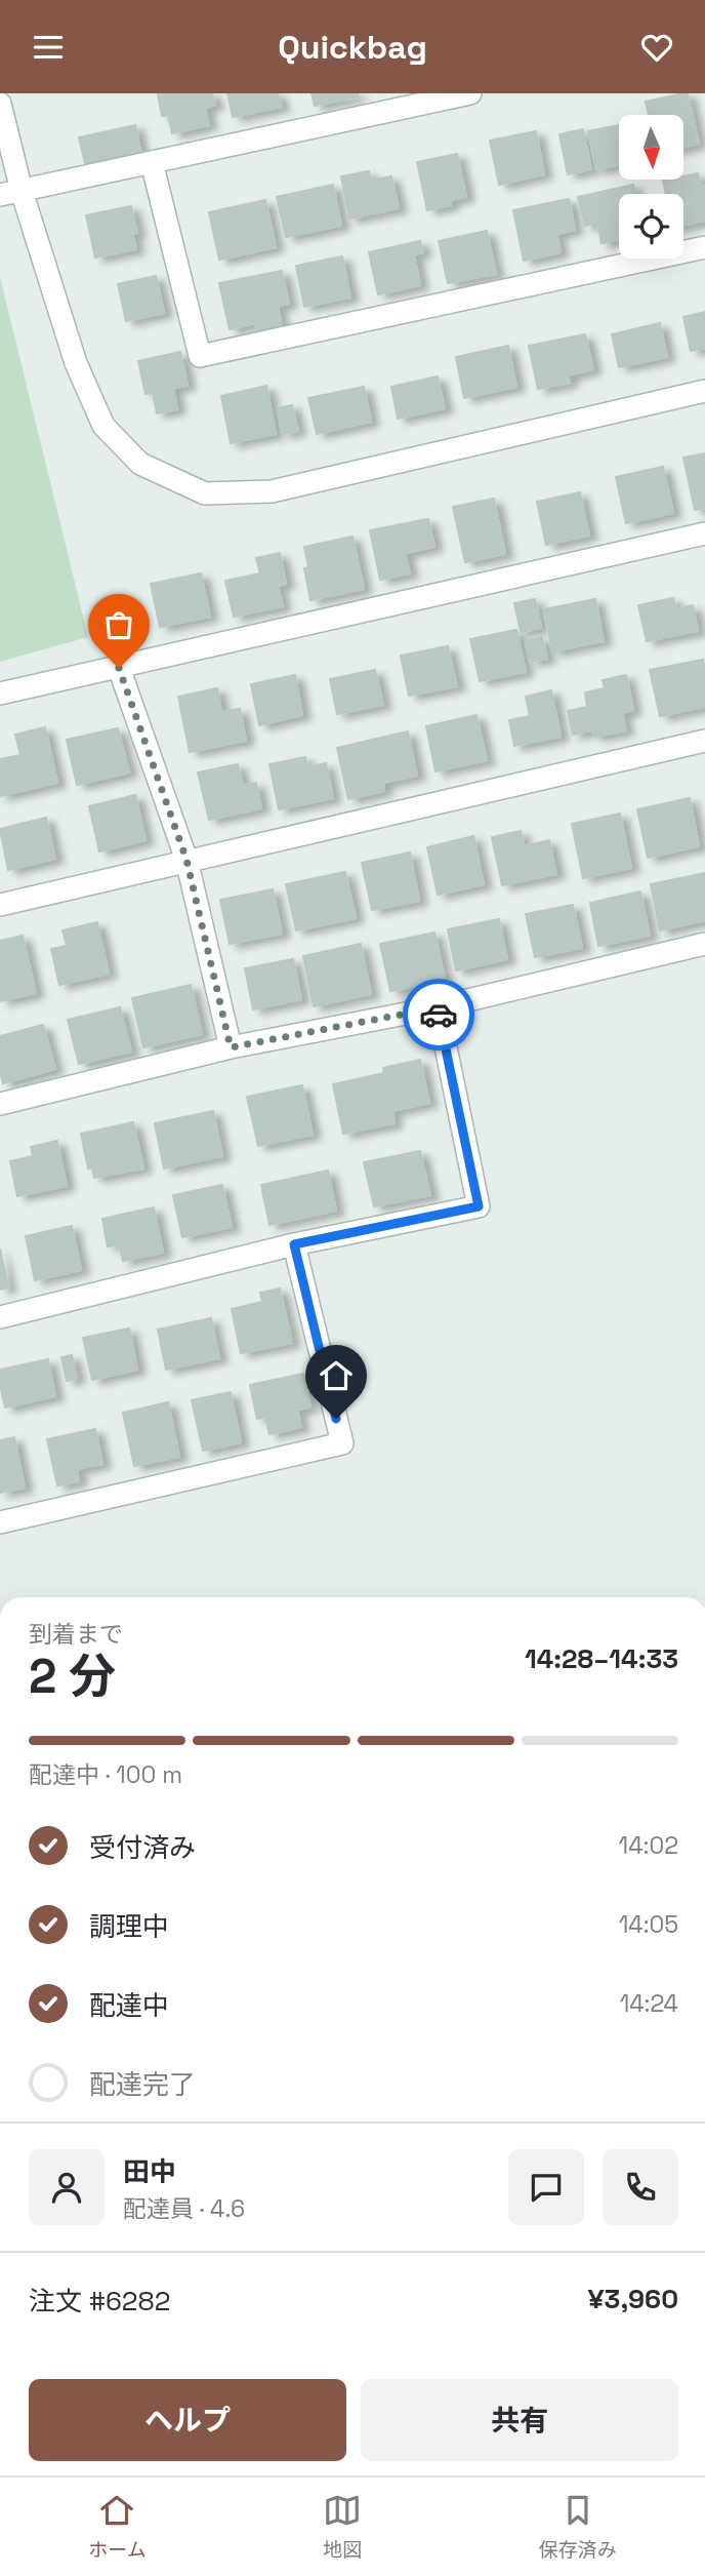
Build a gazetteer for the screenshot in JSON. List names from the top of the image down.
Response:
{
  "north": "bottom",
  "page": {
    "header": "Quickbag",
    "heading": ["2 分", "到着まで", "14:28–14:33"],
    "panel": [
      "田中",
      "配達員 · 4.6",
      "注文 #6282",
      "¥3,960"
    ],
    "bar": "配達中 · 100 m",
    "list": [
      ["受付済み", "14:02"],
      ["調理中", "14:05"],
      ["配達中", "14:24"],
      "配達完了"
    ],
    "buttons": ["ヘルプ", "共有"],
    "tabs": ["ホーム", "地図", "保存済み"]
  }
}
